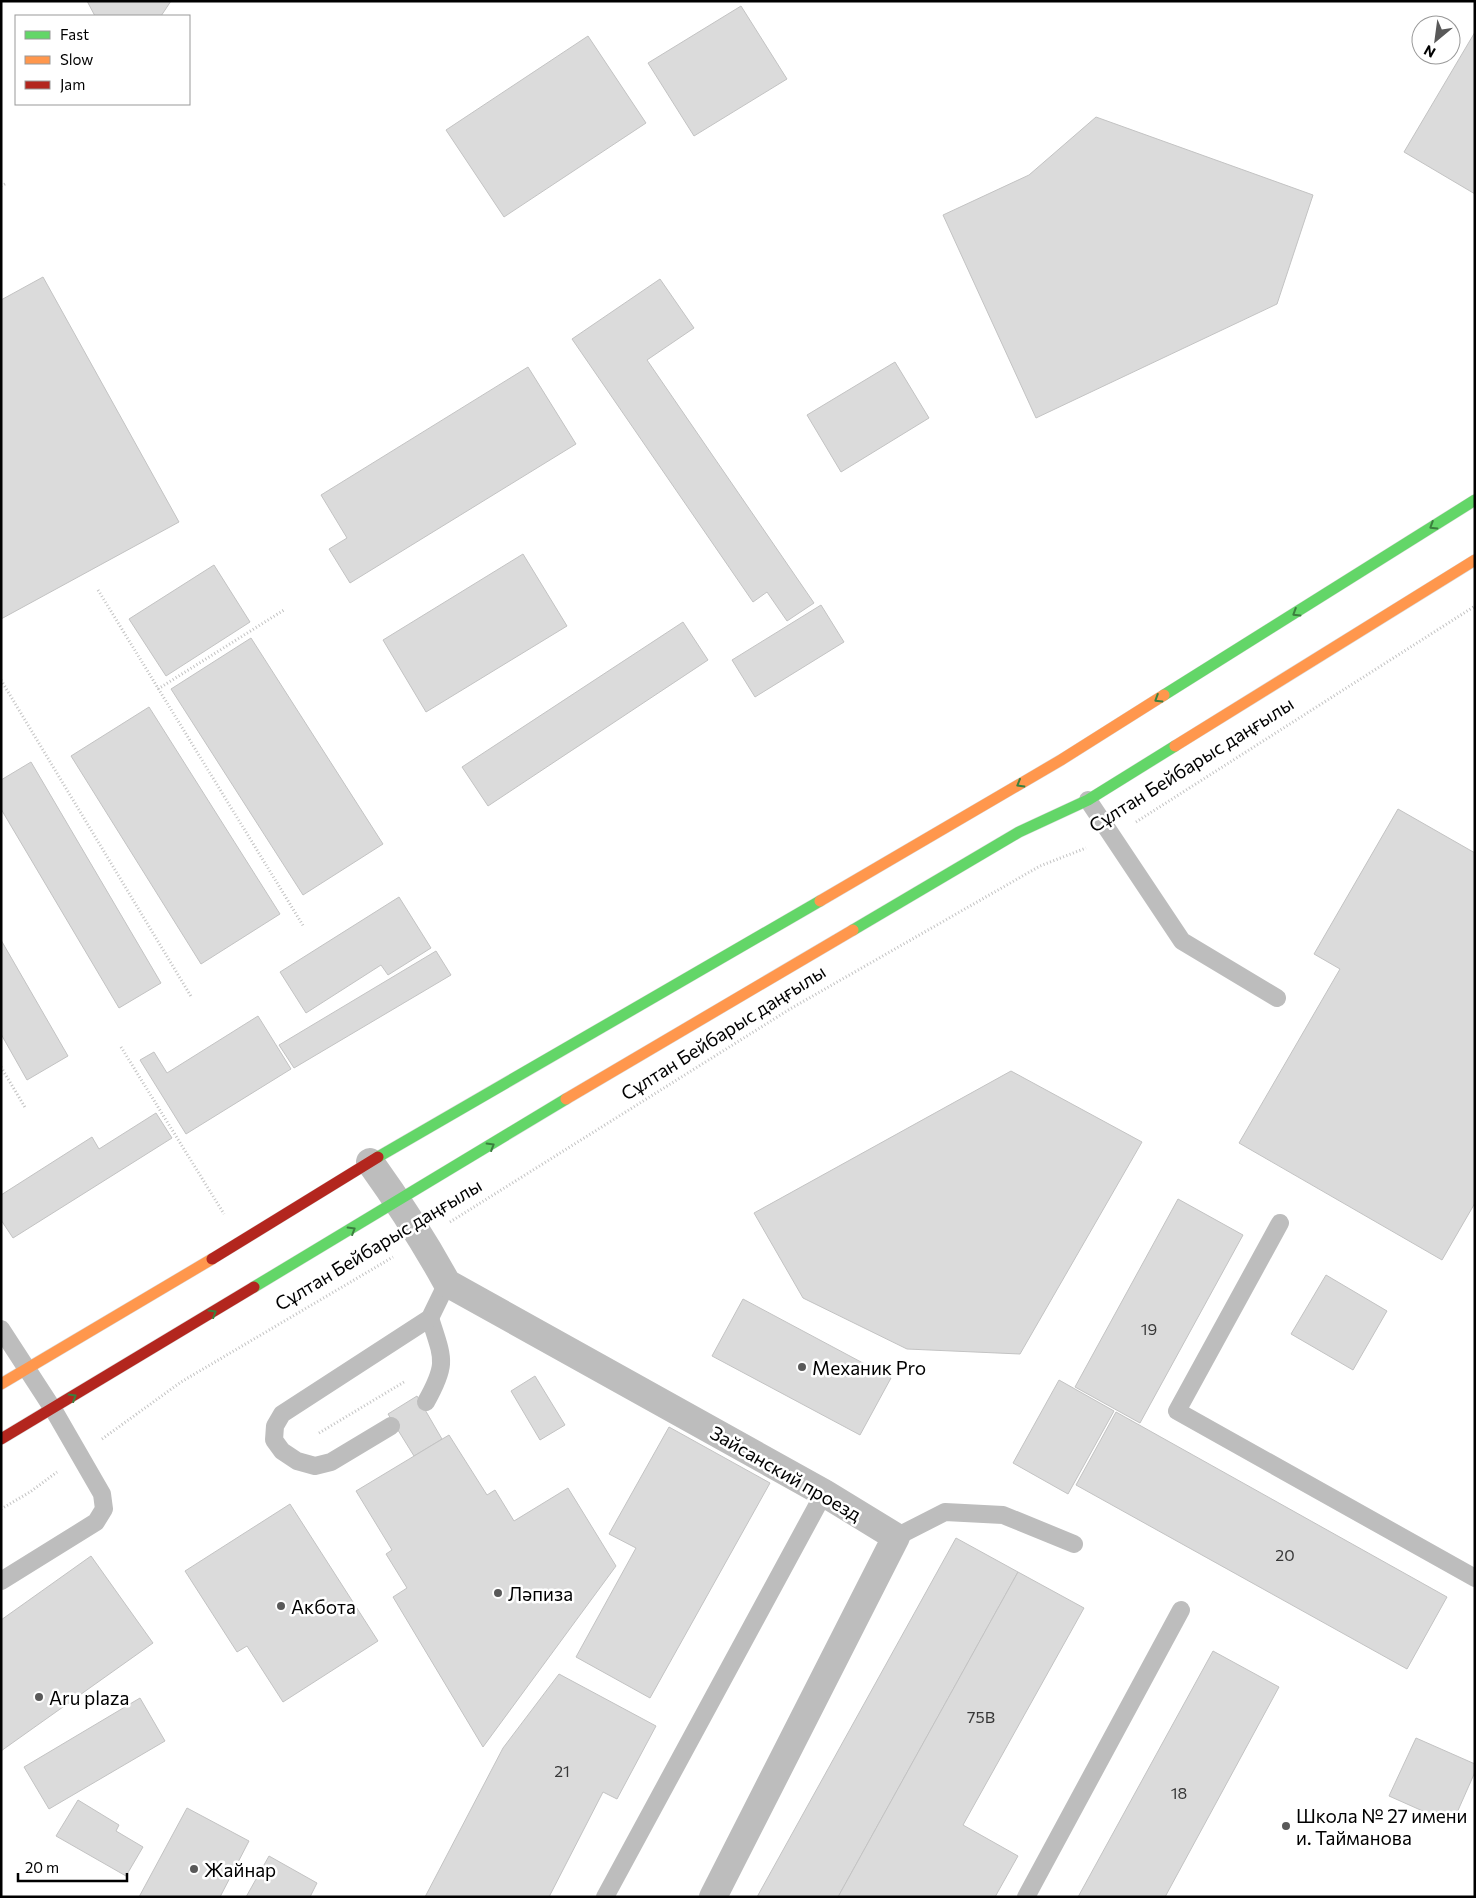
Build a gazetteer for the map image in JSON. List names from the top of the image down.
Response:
{
  "streets": {
    "main road": ["Сұлтан Бейбарыс даңғылы"],
    "street": ["Зайсанский проезд"]
  },
  "places": [
    "Механик Pro",
    "Ләпиза",
    "Акбота",
    "Aru plaza",
    "Школа № 27 имени и. Тайманова",
    "Жайнар"
  ],
  "house_numbers": [
    "19",
    "20",
    "75В",
    "21",
    "18"
  ],
  "legend": ["Fast", "Slow", "Jam"],
  "scale_bar": "20 m",
  "north": "bottom left"
}
